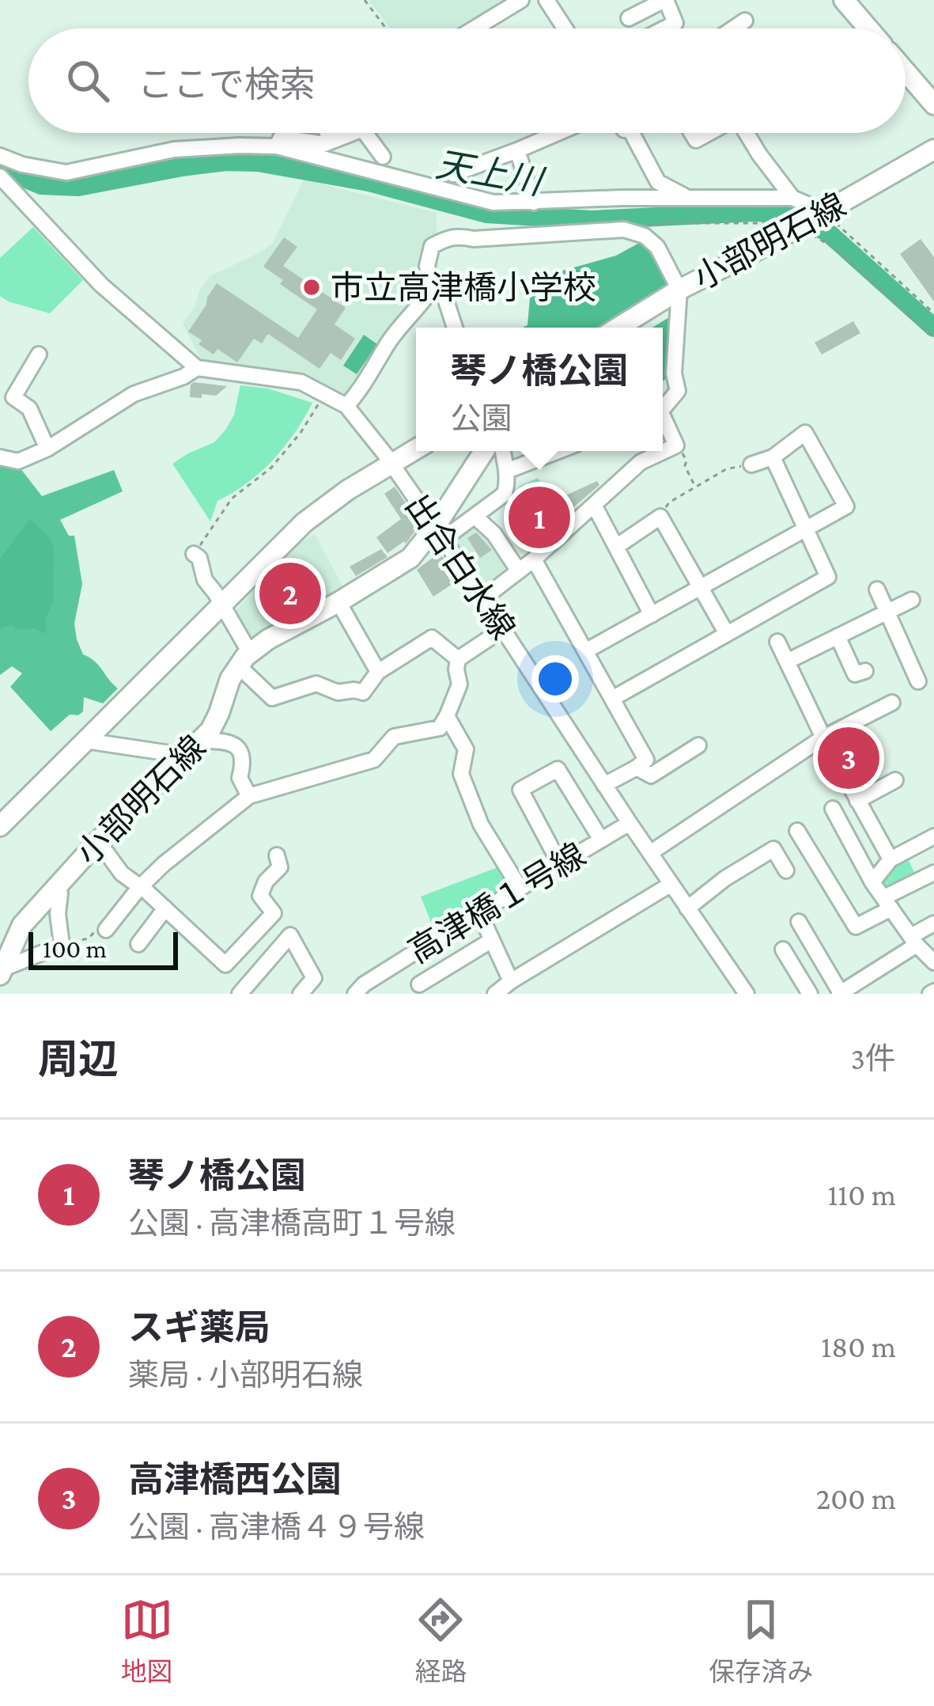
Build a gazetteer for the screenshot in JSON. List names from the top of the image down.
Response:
{
  "streets": {
    "main road": ["小部明石線"],
    "street": ["出合白水線", "高津橋１号線"]
  },
  "crossings": [
    ["出合白水線", "高津橋１号線"]
  ],
  "water": ["天上川"],
  "places": ["市立高津橋小学校"],
  "scale_bar": "100 m",
  "page": {
    "search": "ここで検索",
    "popup": ["琴ノ橋公園", "公園"],
    "pins": ["1", "2", "3"],
    "scale": "100 m",
    "heading": ["周辺", "3件"],
    "list": [
      {
        "mark": "1",
        "name": "琴ノ橋公園",
        "note": "公園 · 高津橋高町１号線",
        "value": "110 m"
      },
      {
        "mark": "2",
        "name": "スギ薬局",
        "note": "薬局 · 小部明石線",
        "value": "180 m"
      },
      {
        "mark": "3",
        "name": "高津橋西公園",
        "note": "公園 · 高津橋４９号線",
        "value": "200 m"
      }
    ],
    "nav": ["地図", "経路", "保存済み"]
  }
}
